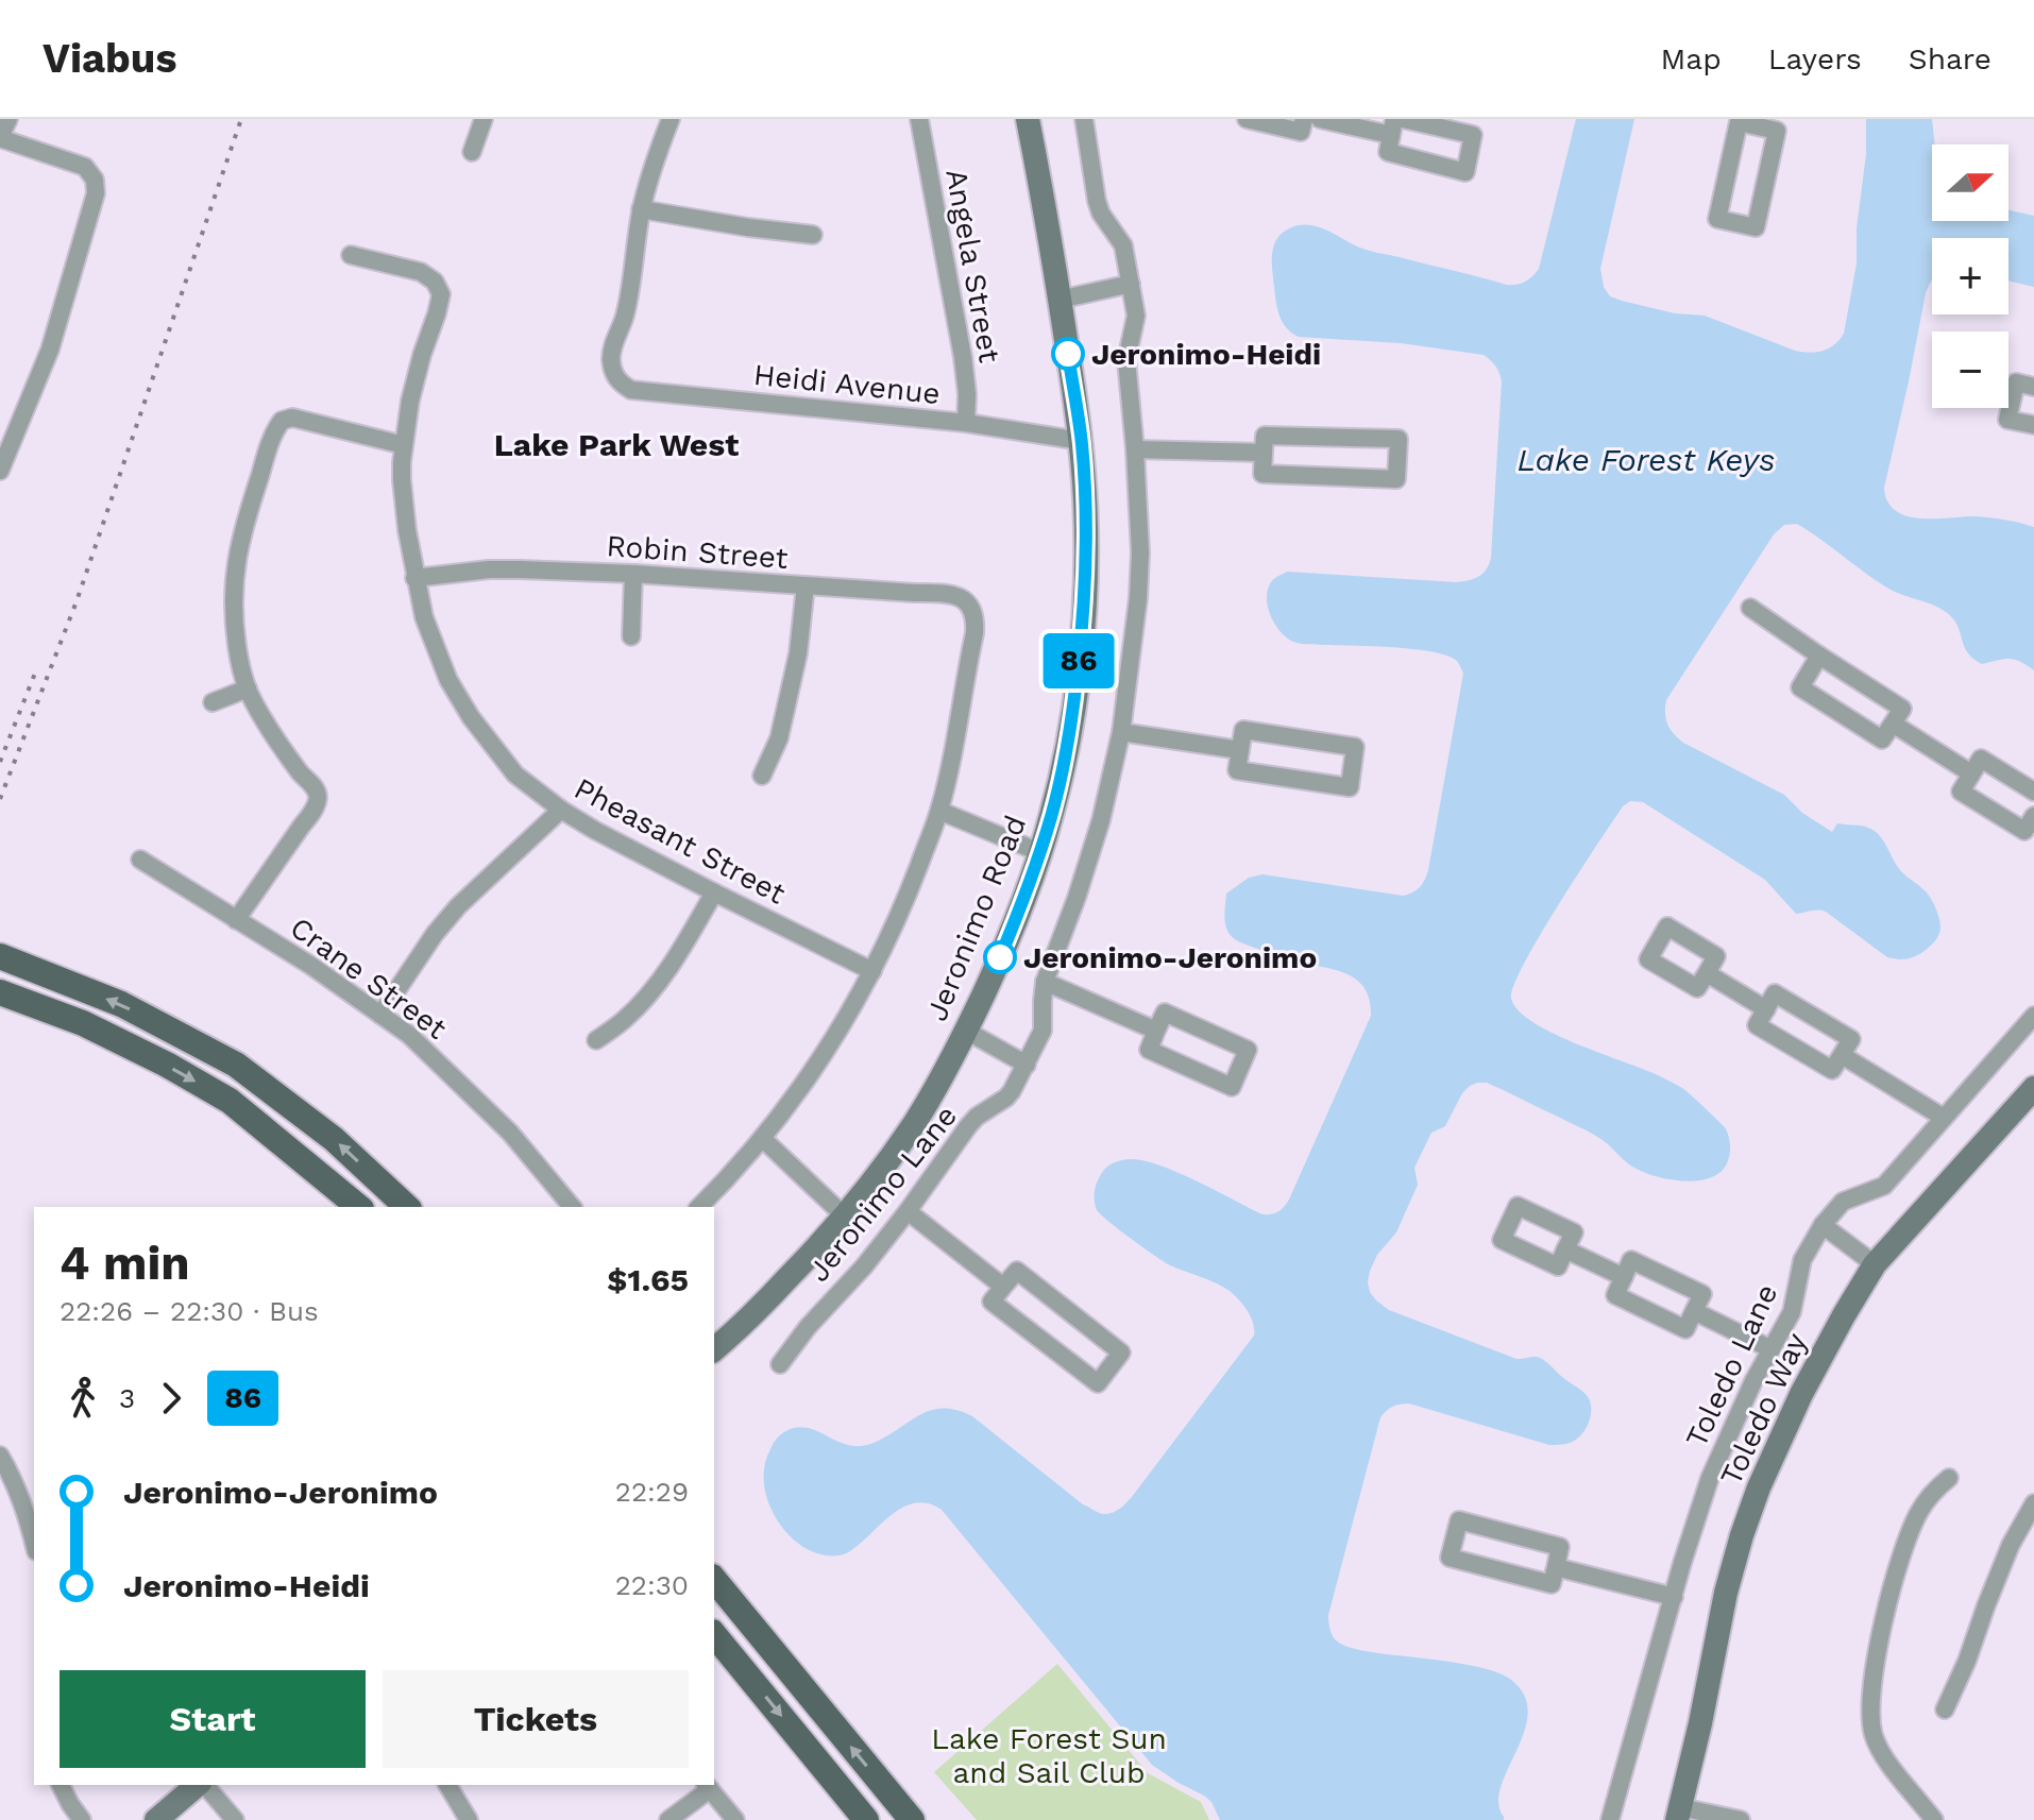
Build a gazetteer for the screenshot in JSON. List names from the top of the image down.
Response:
{
  "streets": {
    "main road": ["Jeronimo Road", "Toledo Way"],
    "street": [
      "Angela Street",
      "Heidi Avenue",
      "Robin Street",
      "Pheasant Street",
      "Crane Street",
      "Jeronimo Lane",
      "Toledo Lane"
    ]
  },
  "crossings": [
    ["Angela Street", "Heidi Avenue"],
    ["Heidi Avenue", "Jeronimo Road"],
    ["Robin Street", "Pheasant Street"]
  ],
  "districts": ["Lake Park West"],
  "water": ["Lake Forest Keys"],
  "parks": ["Lake Forest Sun and Sail Club"],
  "places": ["Jeronimo-Heidi", "Jeronimo-Jeronimo"],
  "lines": ["bus line 86"],
  "north": "right",
  "page": {
    "header": "Viabus",
    "nav": ["Map", "Layers", "Share"],
    "on_map": "86",
    "map_buttons": ["+", "−"],
    "heading": ["4 min", "22:26 – 22:30 · Bus", "$1.65"],
    "legs": ["3", "86"],
    "list": [
      {
        "name": "Jeronimo-Jeronimo",
        "value": "22:29"
      },
      {
        "name": "Jeronimo-Heidi",
        "value": "22:30"
      }
    ],
    "buttons": ["Start", "Tickets"]
  }
}
